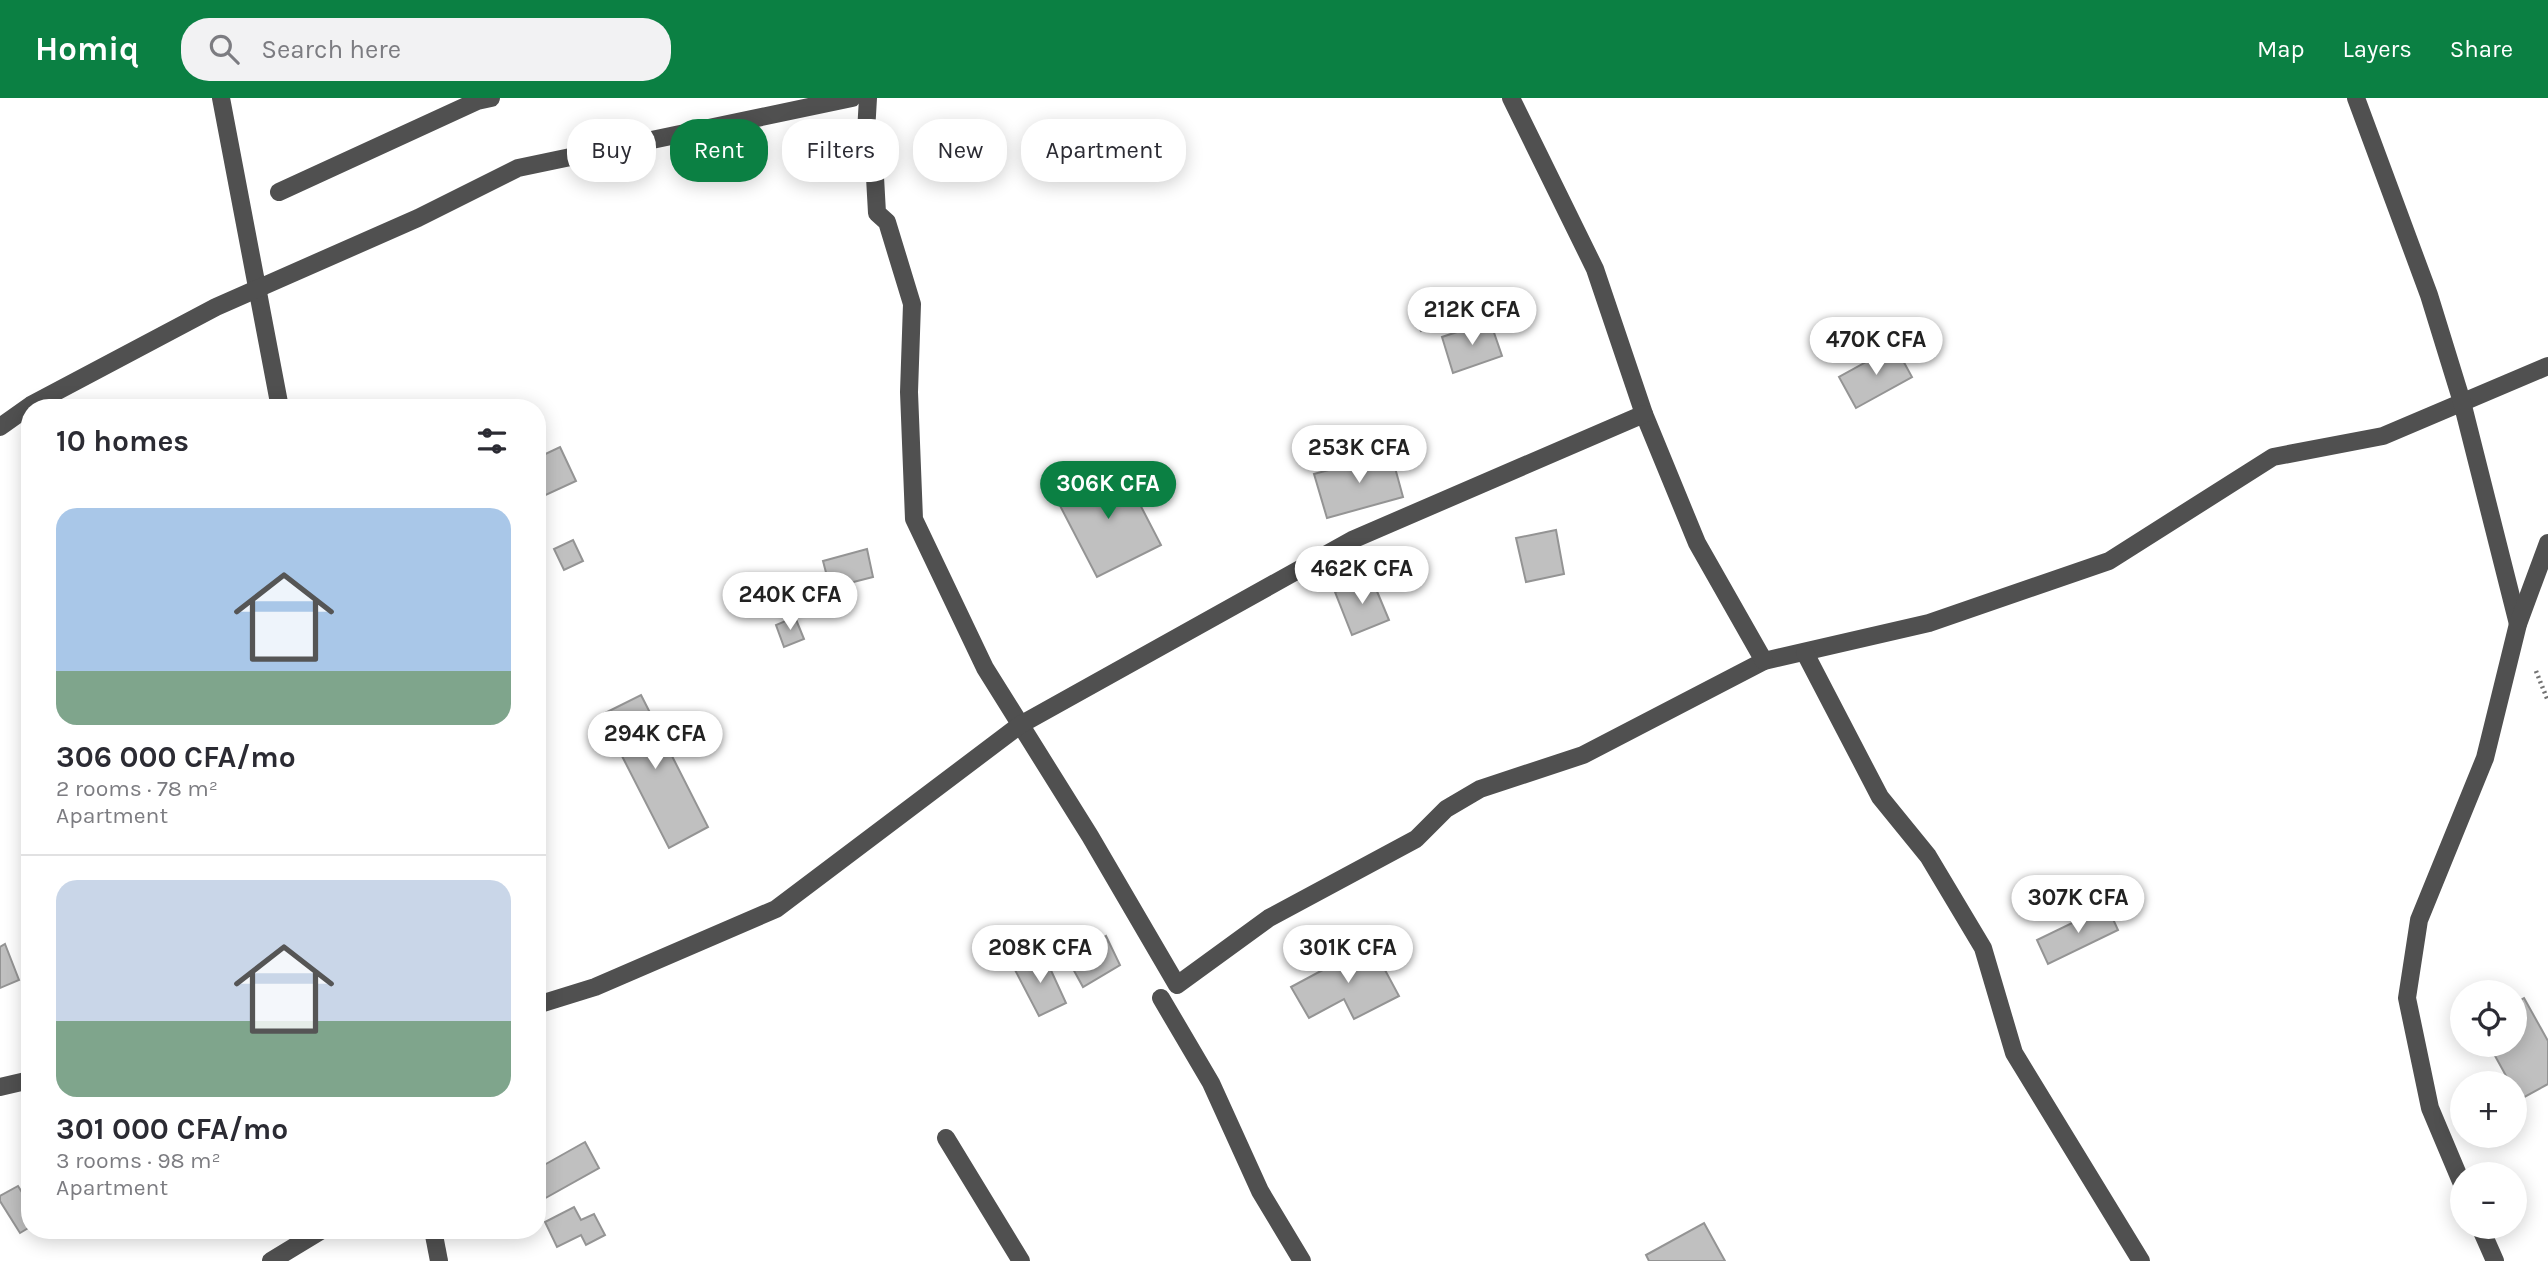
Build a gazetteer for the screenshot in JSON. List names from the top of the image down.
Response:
{
  "page": {
    "header": "Homiq",
    "search": "Search here",
    "nav": ["Map", "Layers", "Share"],
    "chip": [
      "Buy",
      "Rent",
      "Filters",
      "New",
      "Apartment"
    ],
    "price": [
      "212K CFA",
      "470K CFA",
      "253K CFA",
      "306K CFA",
      "462K CFA",
      "240K CFA",
      "294K CFA",
      "307K CFA",
      "208K CFA",
      "301K CFA"
    ],
    "heading": "10 homes",
    "list": [
      {
        "name": "306 000 CFA/mo",
        "note": "2 rooms · 78 m² · Apartment"
      },
      {
        "name": "301 000 CFA/mo",
        "note": "3 rooms · 98 m² · Apartment"
      }
    ],
    "map_buttons": ["+", "−"]
  }
}
